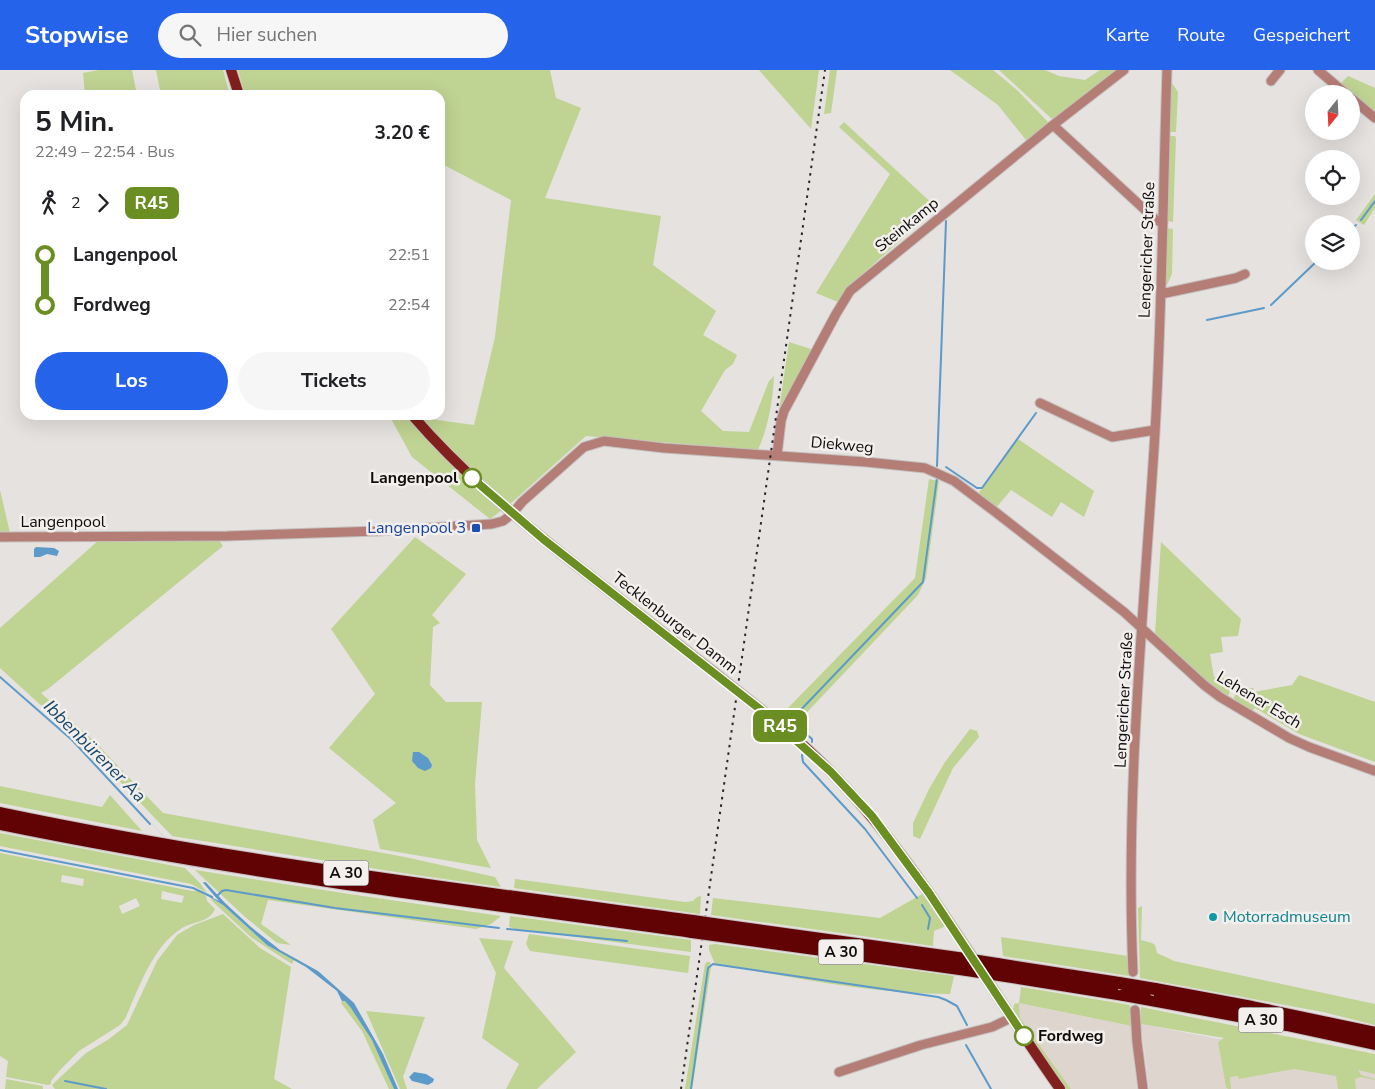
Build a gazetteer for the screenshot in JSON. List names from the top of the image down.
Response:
{
  "streets": {
    "highway": ["A 30"],
    "main road": ["Tecklenburger Damm"],
    "street": [
      "Steinkamp",
      "Lengericher Straße",
      "Diekweg",
      "Langenpool",
      "Lehener Esch"
    ]
  },
  "crossings": [
    ["Steinkamp", "Diekweg"],
    ["Lengericher Straße", "Diekweg"],
    ["Lengericher Straße", "Lehener Esch"],
    ["Diekweg", "Langenpool"],
    ["Diekweg", "Tecklenburger Damm"],
    ["Diekweg", "Lehener Esch"],
    ["Langenpool", "Tecklenburger Damm"]
  ],
  "water": ["Ibbenbürener Aa"],
  "places": {
    "other": ["Langenpool", "Motorradmuseum", "Fordweg"],
    "transit": ["Langenpool 3"]
  },
  "lines": ["bus line R45"],
  "north": "bottom",
  "page": {
    "header": "Stopwise",
    "search": "Hier suchen",
    "nav": ["Karte", "Route", "Gespeichert"],
    "on_map": "R45",
    "heading": ["5 Min.", "22:49 – 22:54 · Bus", "3.20 €"],
    "legs": ["2", "R45"],
    "list": [
      {
        "name": "Langenpool",
        "value": "22:51"
      },
      {
        "name": "Fordweg",
        "value": "22:54"
      }
    ],
    "buttons": ["Los", "Tickets"]
  }
}
